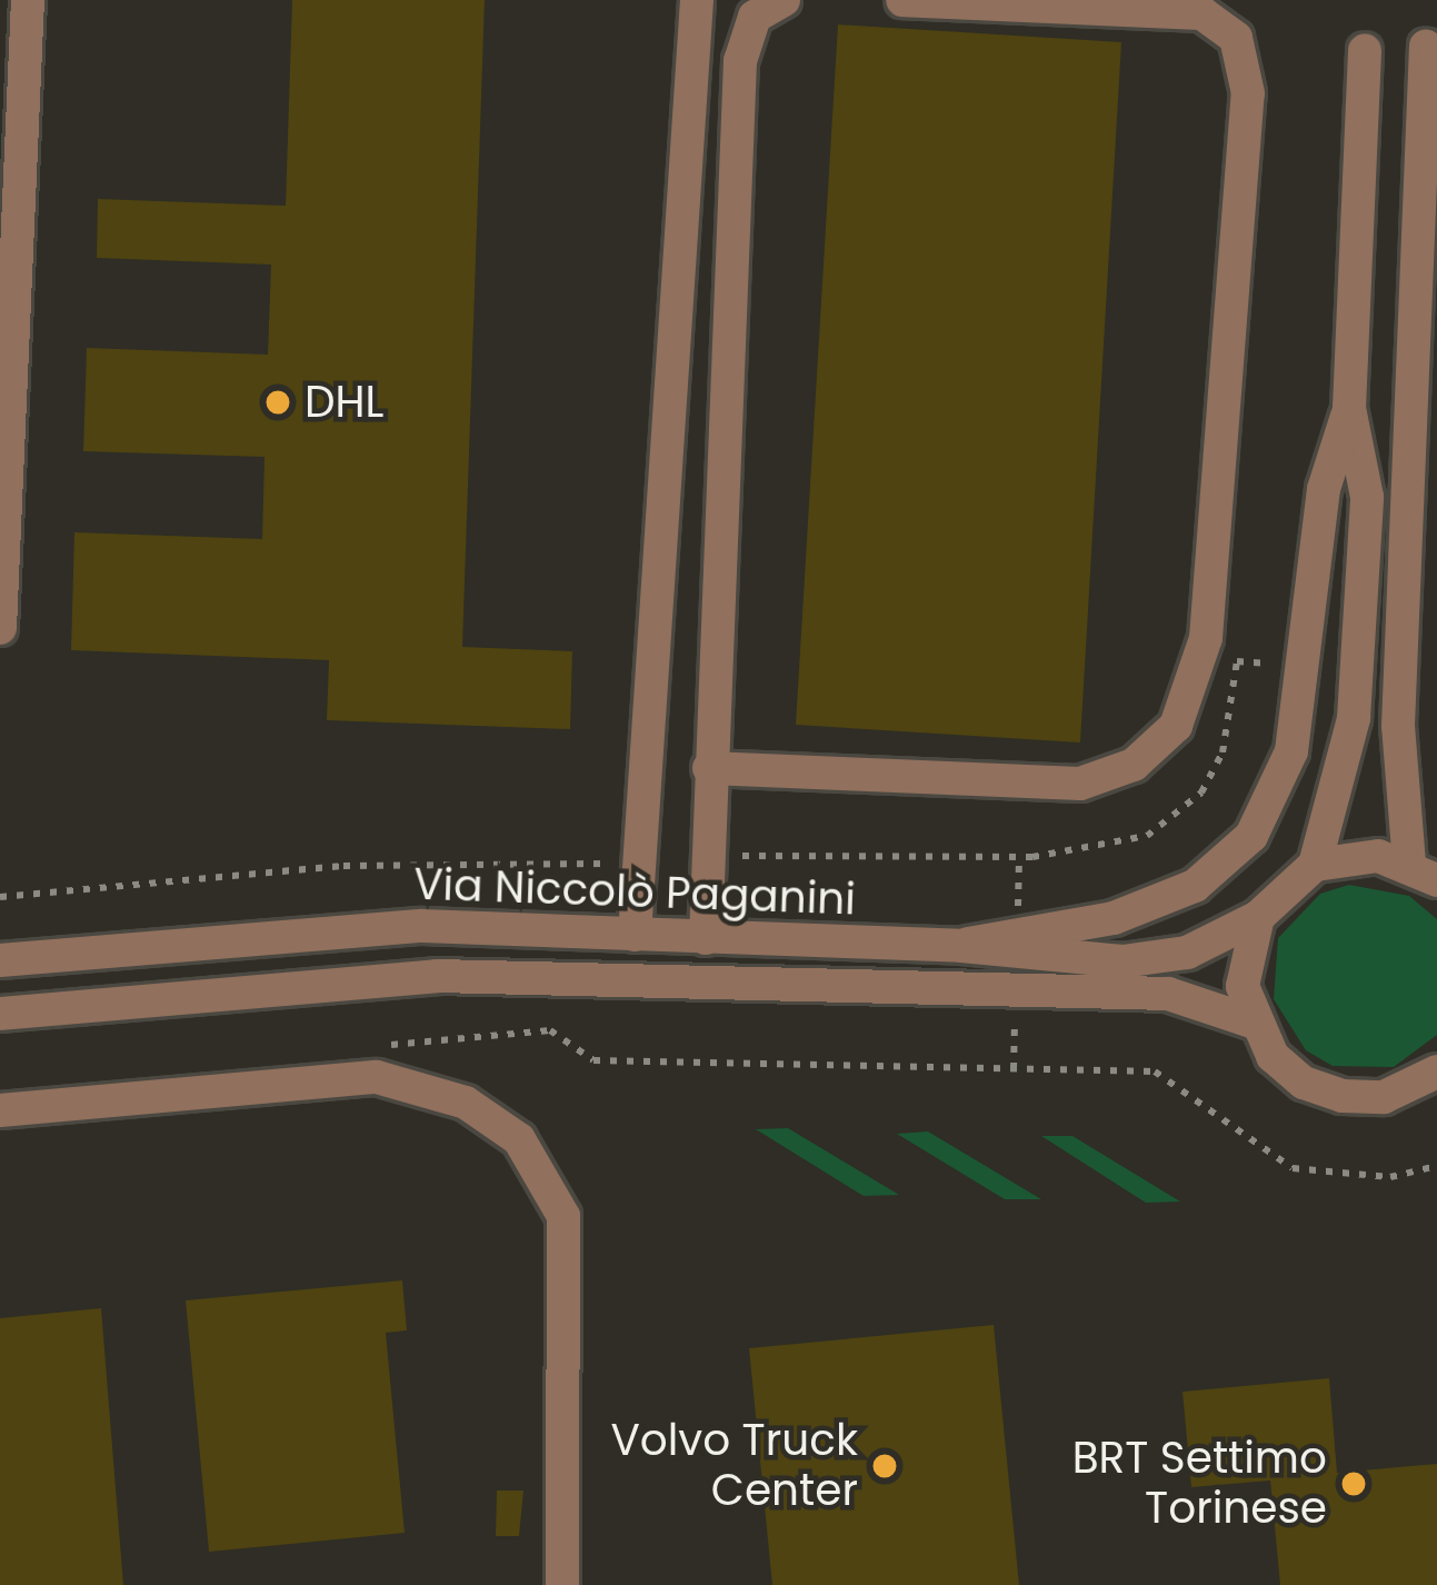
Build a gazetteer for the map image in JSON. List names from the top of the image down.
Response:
{
  "streets": {
    "street": ["Via Niccolò Paganini"]
  },
  "places": ["DHL", "Volvo Truck Center", "BRT Settimo Torinese"]
}
